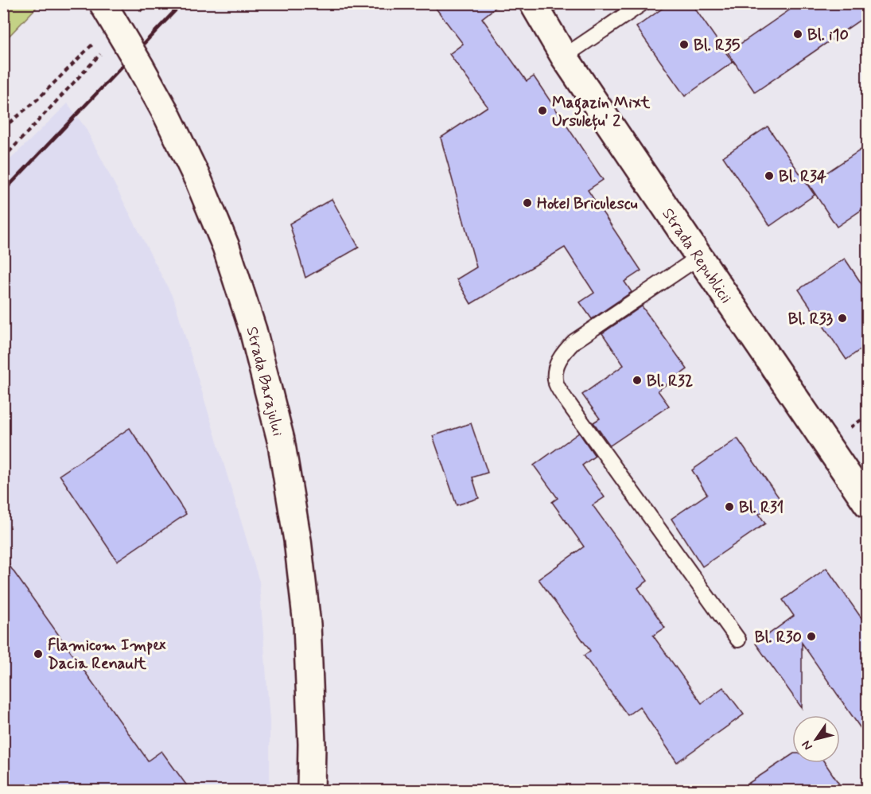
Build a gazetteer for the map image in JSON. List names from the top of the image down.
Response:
{
  "streets": {
    "main road": ["Strada Republicii", "Strada Barajului"]
  },
  "places": [
    "Bl. i10",
    "Bl. R35",
    "Magazin Mixt Ursulețu' 2",
    "Bl. R34",
    "Hotel Briculescu",
    "Bl. R33",
    "Bl. R32",
    "Bl. R31",
    "Bl. R30",
    "Flamicom Impex Dacia Renault"
  ],
  "north": "bottom left"
}
